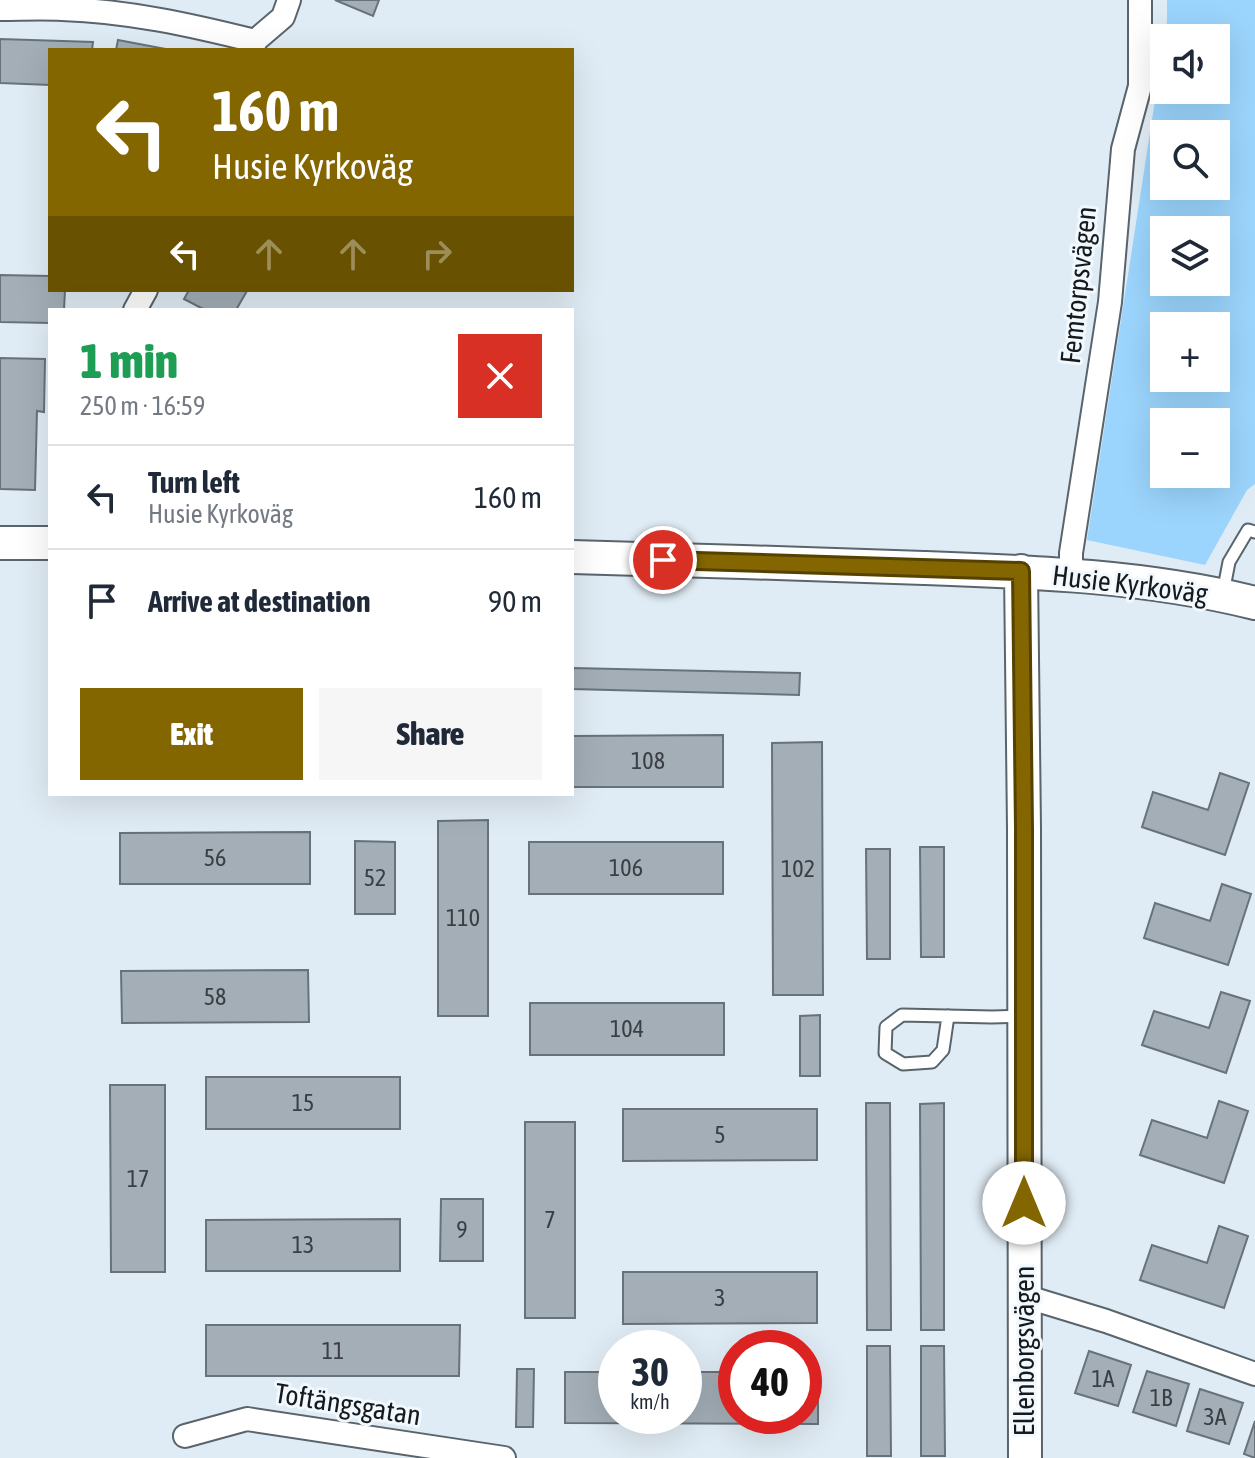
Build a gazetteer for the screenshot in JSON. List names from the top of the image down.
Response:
{
  "streets": {
    "street": [
      "Femtorpsvägen",
      "Husie Kyrkoväg",
      "Ellenborgsvägen",
      "Toftängsgatan"
    ]
  },
  "crossings": [
    ["Femtorpsvägen", "Husie Kyrkoväg"],
    ["Husie Kyrkoväg", "Ellenborgsvägen"]
  ],
  "house_numbers": [
    "108",
    "56",
    "106",
    "102",
    "52",
    "110",
    "58",
    "104",
    "15",
    "5",
    "17",
    "7",
    "9",
    "13",
    "3",
    "11",
    "1A",
    "1B",
    "3A"
  ],
  "page": {
    "map_buttons": ["+", "−"],
    "turn": ["160 m", "Husie Kyrkoväg"],
    "heading": ["1 min", "250 m · 16:59"],
    "list": [
      {
        "name": "Turn left",
        "note": "Husie Kyrkoväg",
        "value": "160 m"
      },
      {
        "name": "Arrive at destination",
        "value": "90 m"
      }
    ],
    "buttons": ["Exit", "Share"],
    "speed": "30 km/h",
    "limit": "40"
  }
}
